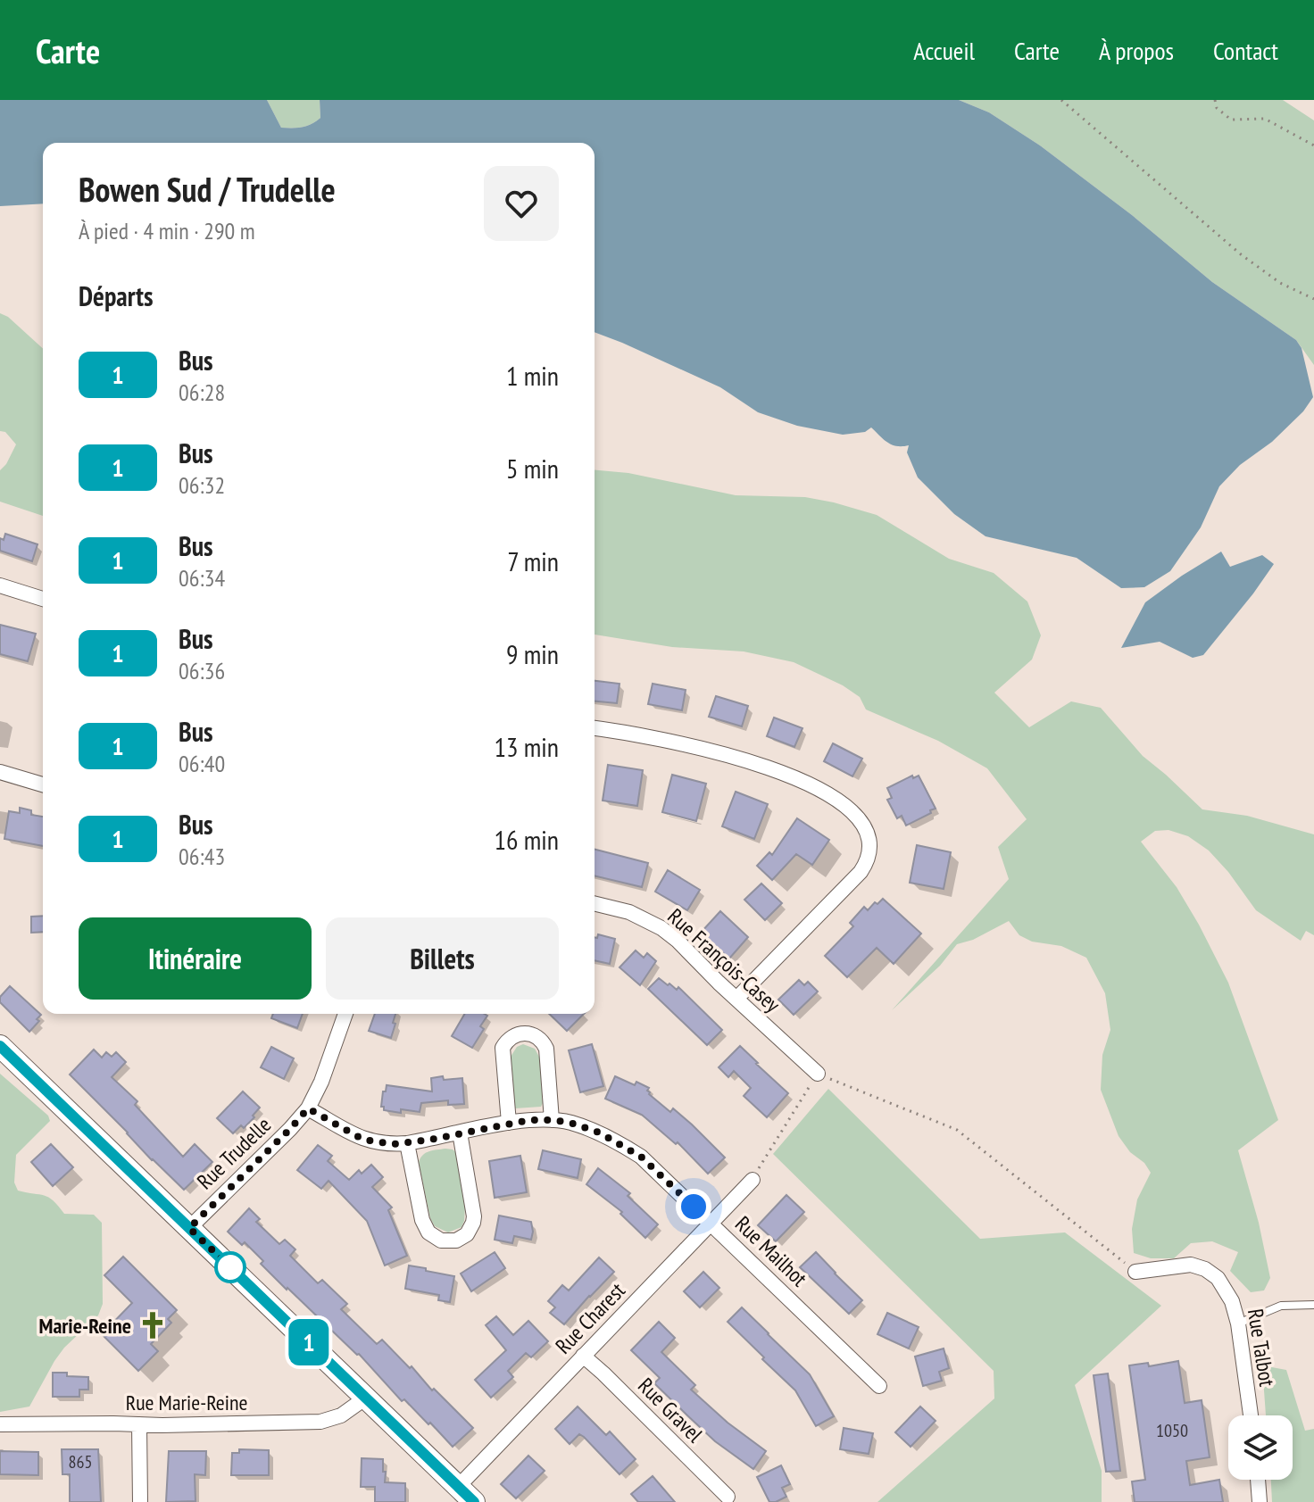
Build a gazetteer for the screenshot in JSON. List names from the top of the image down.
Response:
{
  "streets": {
    "street": [
      "Rue François-Casey",
      "Rue Trudelle",
      "Rue Mailhot",
      "Rue Charest",
      "Rue Talbot",
      "Rue Marie-Reine",
      "Rue Gravel"
    ]
  },
  "crossings": [
    ["Rue Trudelle", "Rue Mailhot"],
    ["Rue Mailhot", "Rue Charest"],
    ["Rue Charest", "Rue Gravel"]
  ],
  "places": {
    "church": ["Marie-Reine"]
  },
  "lines": ["bus line 1"],
  "house_numbers": ["1050", "865"],
  "page": {
    "header": "Carte",
    "nav": [
      "Accueil",
      "Carte",
      "À propos",
      "Contact"
    ],
    "on_map": "1",
    "heading": [
      ["Bowen Sud / Trudelle", "À pied · 4 min · 290 m"],
      "Départs"
    ],
    "list": [
      {
        "mark": "1",
        "name": "Bus",
        "note": "06:28",
        "value": "1 min"
      },
      {
        "mark": "1",
        "name": "Bus",
        "note": "06:32",
        "value": "5 min"
      },
      {
        "mark": "1",
        "name": "Bus",
        "note": "06:34",
        "value": "7 min"
      },
      {
        "mark": "1",
        "name": "Bus",
        "note": "06:36",
        "value": "9 min"
      },
      {
        "mark": "1",
        "name": "Bus",
        "note": "06:40",
        "value": "13 min"
      },
      {
        "mark": "1",
        "name": "Bus",
        "note": "06:43",
        "value": "16 min"
      }
    ],
    "buttons": ["Itinéraire", "Billets"]
  }
}
